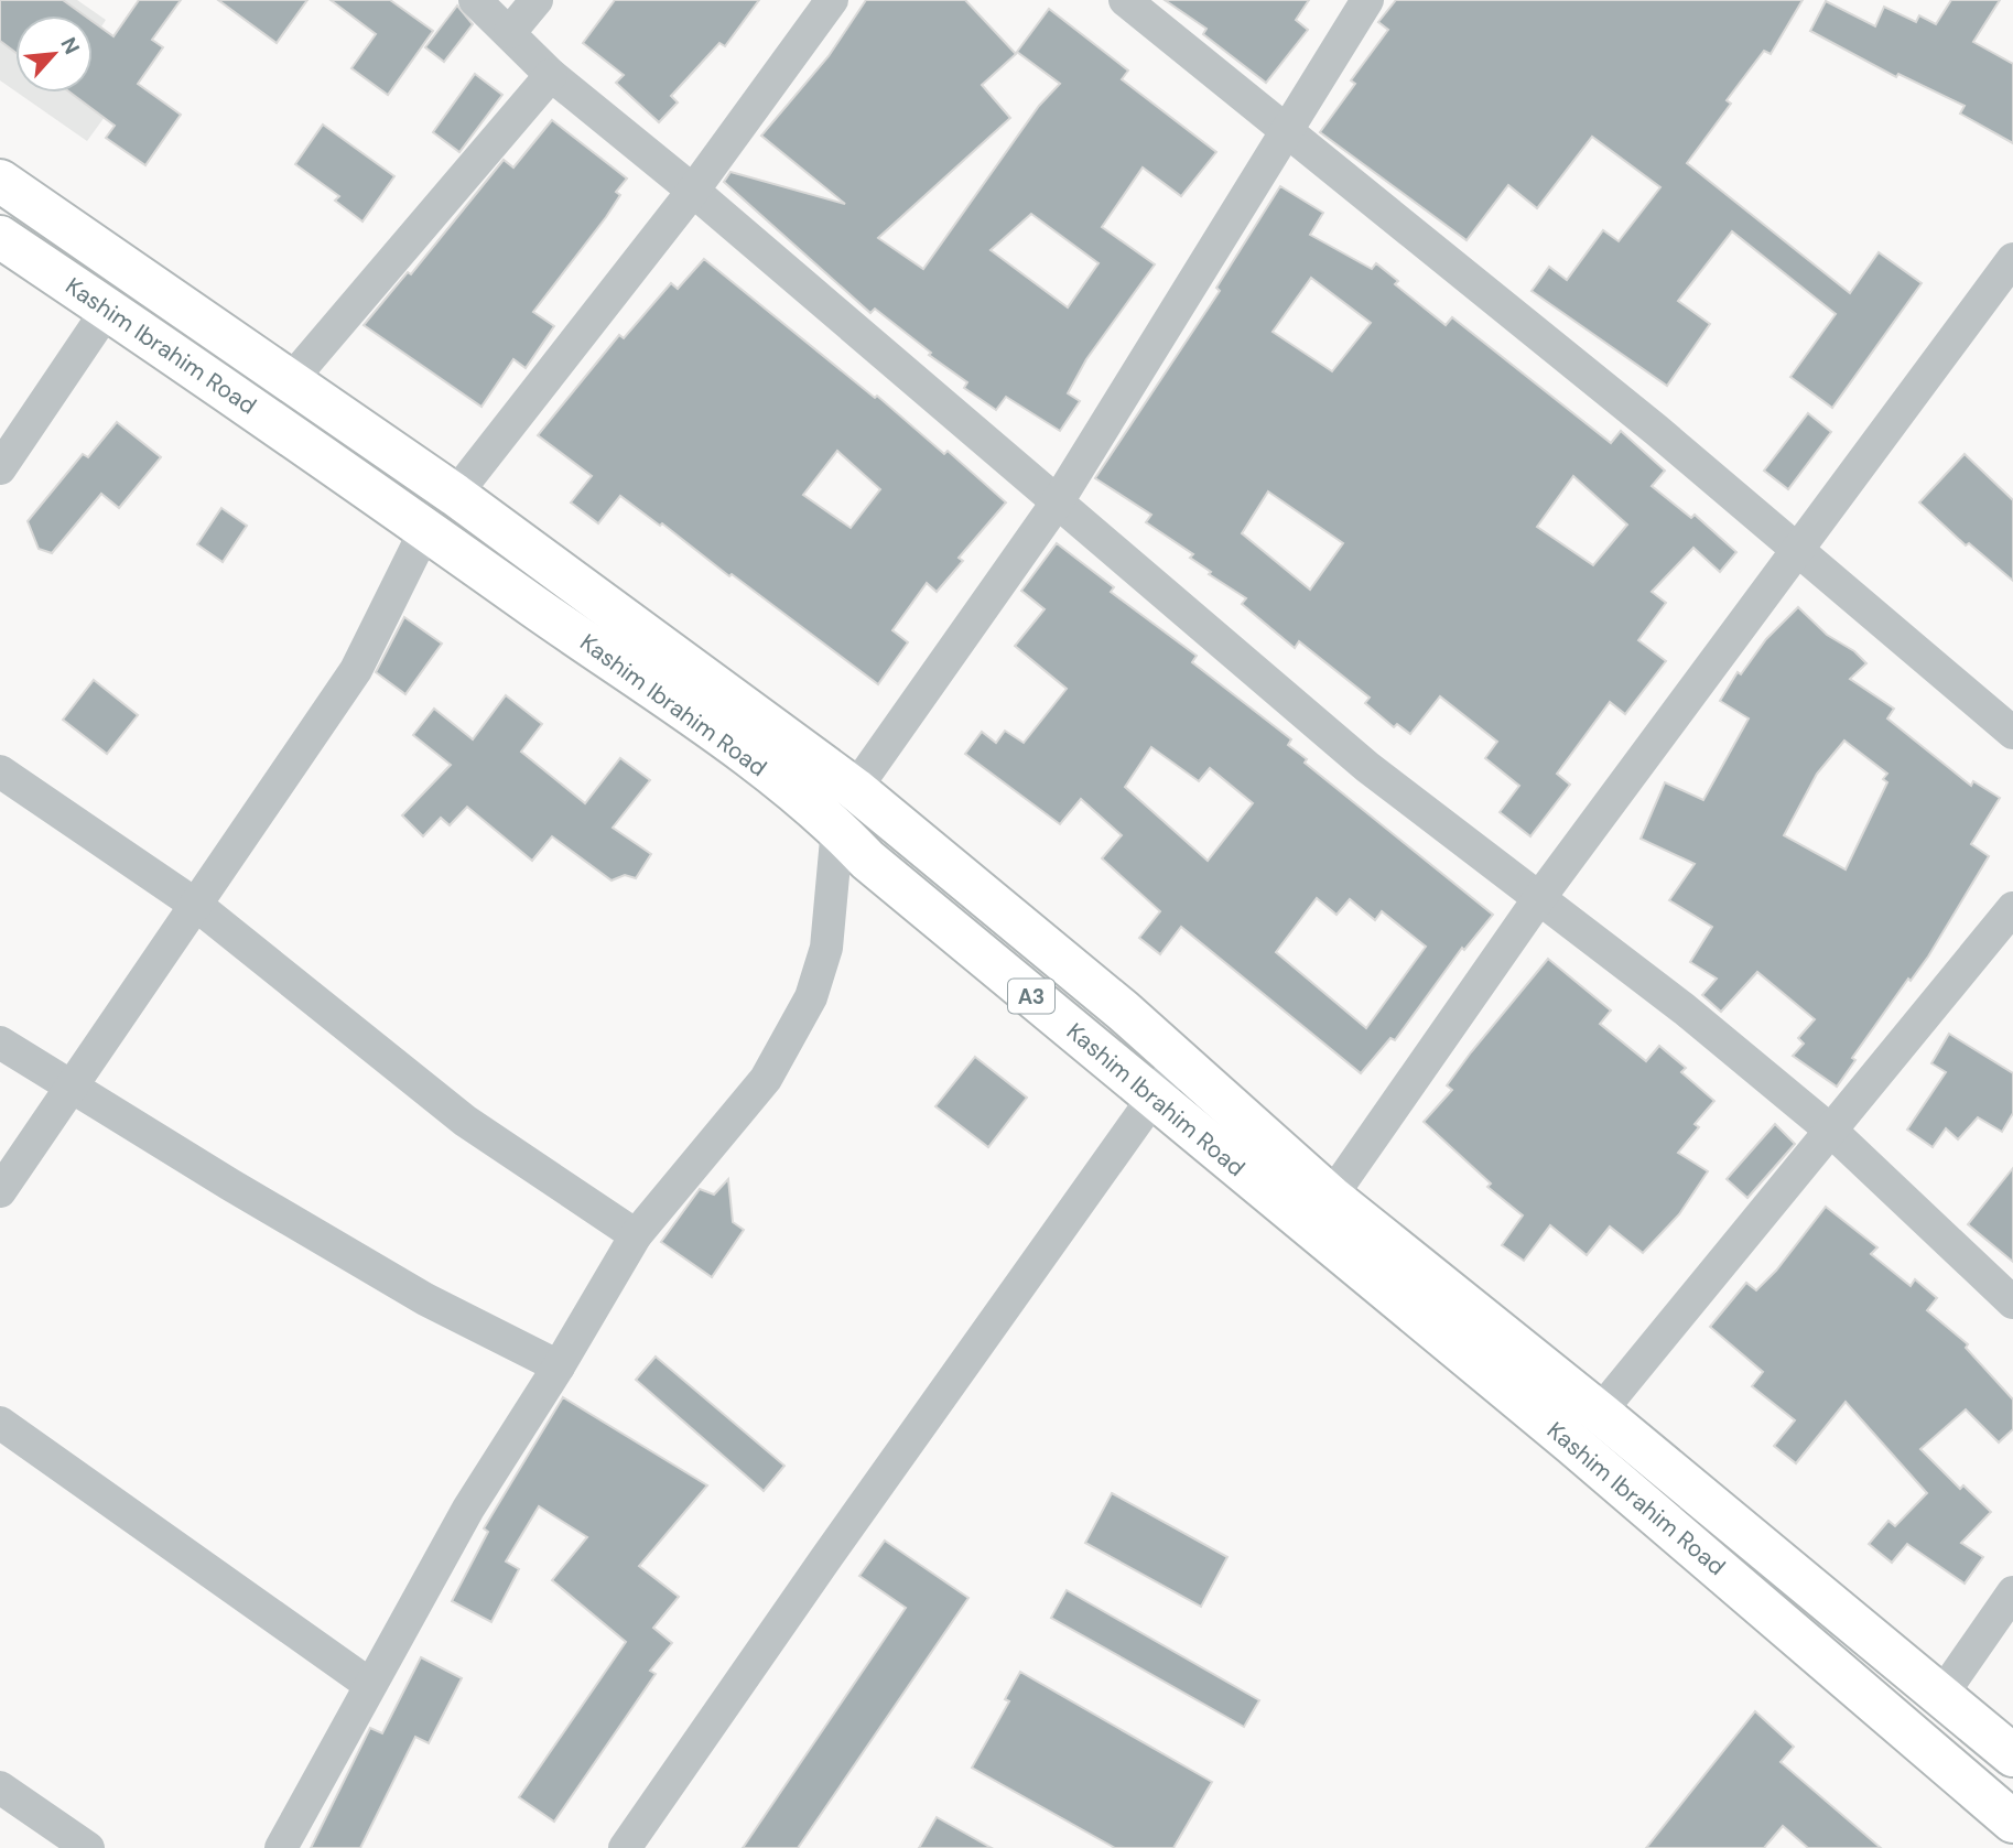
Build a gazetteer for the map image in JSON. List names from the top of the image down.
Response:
{
  "streets": {
    "highway": ["Kashim Ibrahim Road", "A3"]
  },
  "north": "top right"
}
